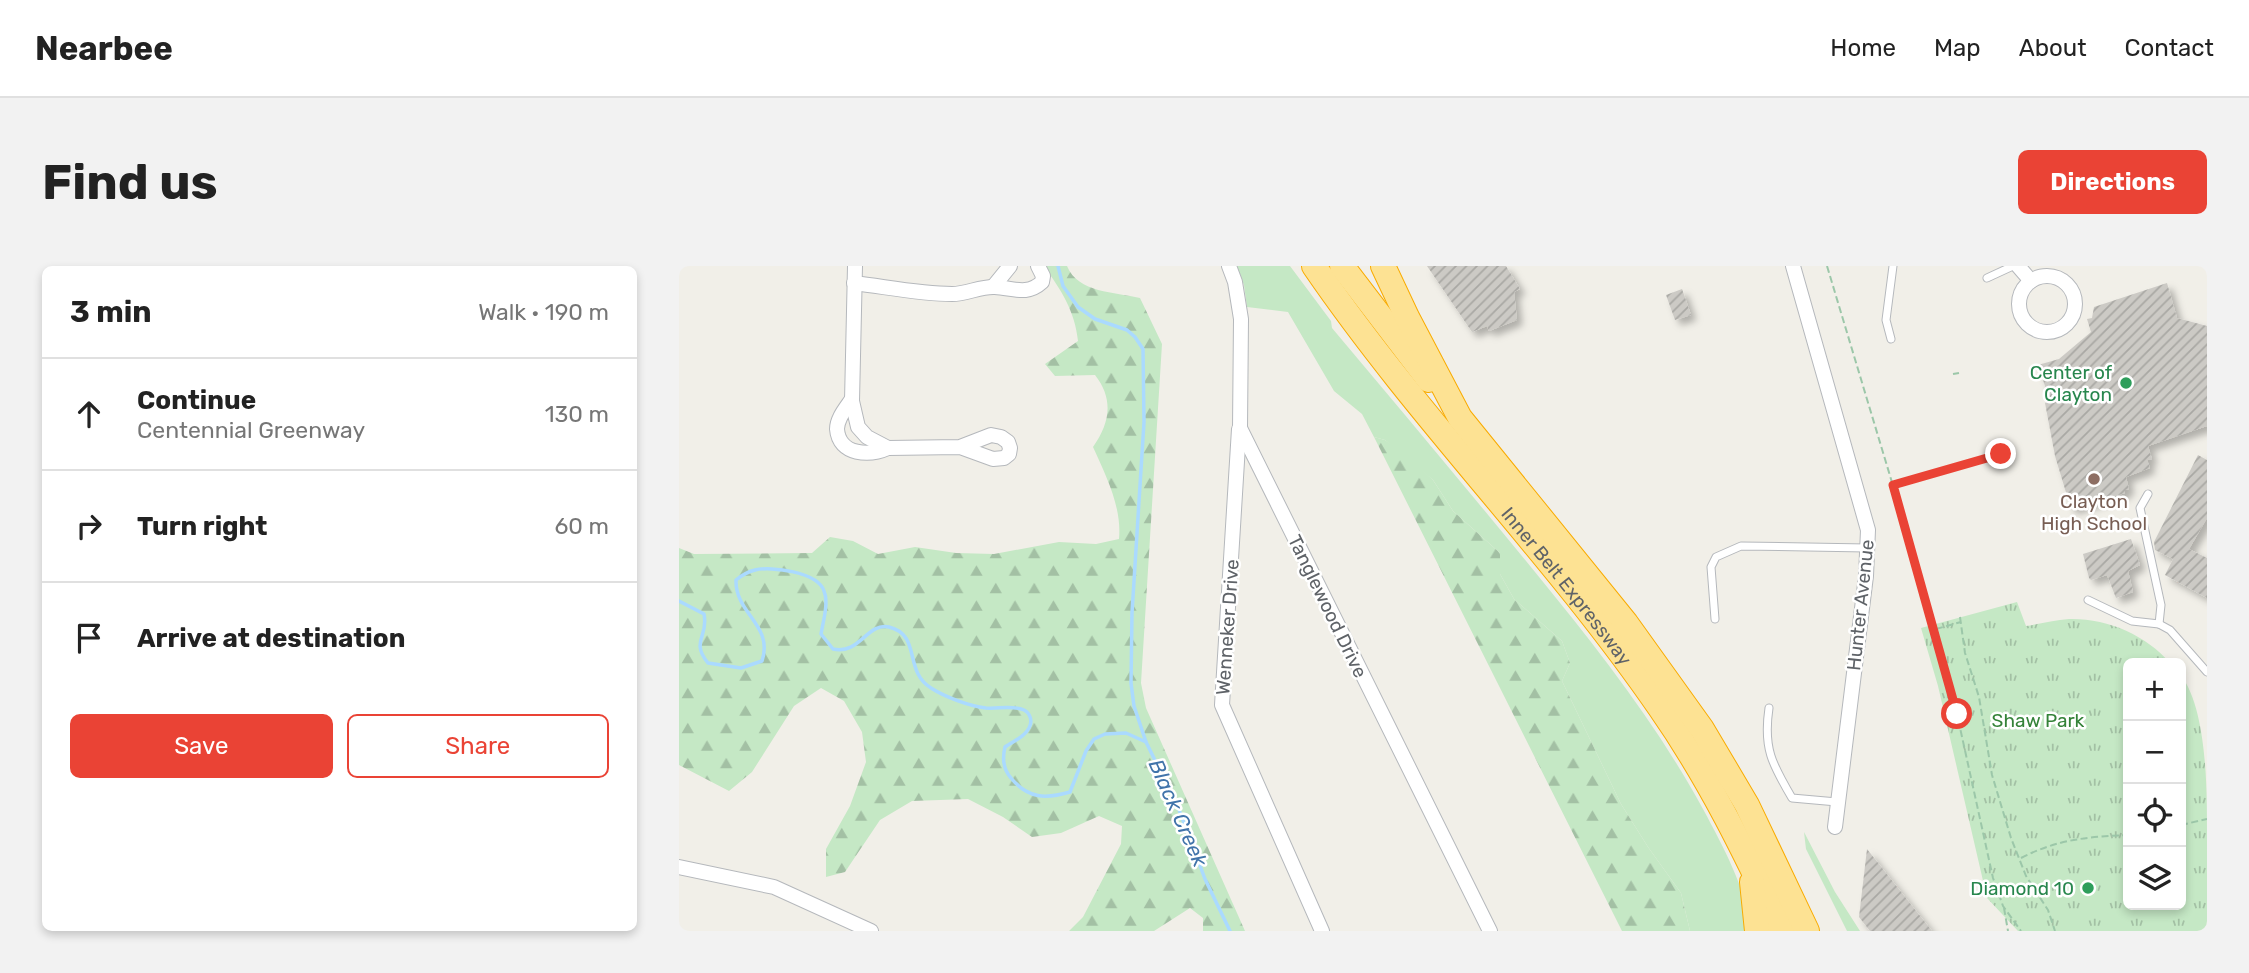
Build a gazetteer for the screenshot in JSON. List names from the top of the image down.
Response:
{
  "streets": {
    "highway": ["Inner Belt Expressway"],
    "street": ["Hunter Avenue", "Tanglewood Drive", "Wenneker Drive"]
  },
  "crossings": [
    ["Tanglewood Drive", "Wenneker Drive"]
  ],
  "water": ["Black Creek"],
  "parks": ["Shaw Park"],
  "places": ["Center of Clayton", "Clayton High School", "Diamond 10"],
  "page": {
    "header": "Nearbee",
    "nav": [
      "Home",
      "Map",
      "About",
      "Contact"
    ],
    "buttons": [
      "Directions",
      ["Save", "Share"]
    ],
    "title": "Find us",
    "heading": ["3 min", "Walk · 190 m"],
    "list": [
      ["Continue", "Centennial Greenway", "130 m"],
      ["Turn right", "60 m"],
      "Arrive at destination"
    ],
    "map_buttons": ["+", "−"]
  }
}
